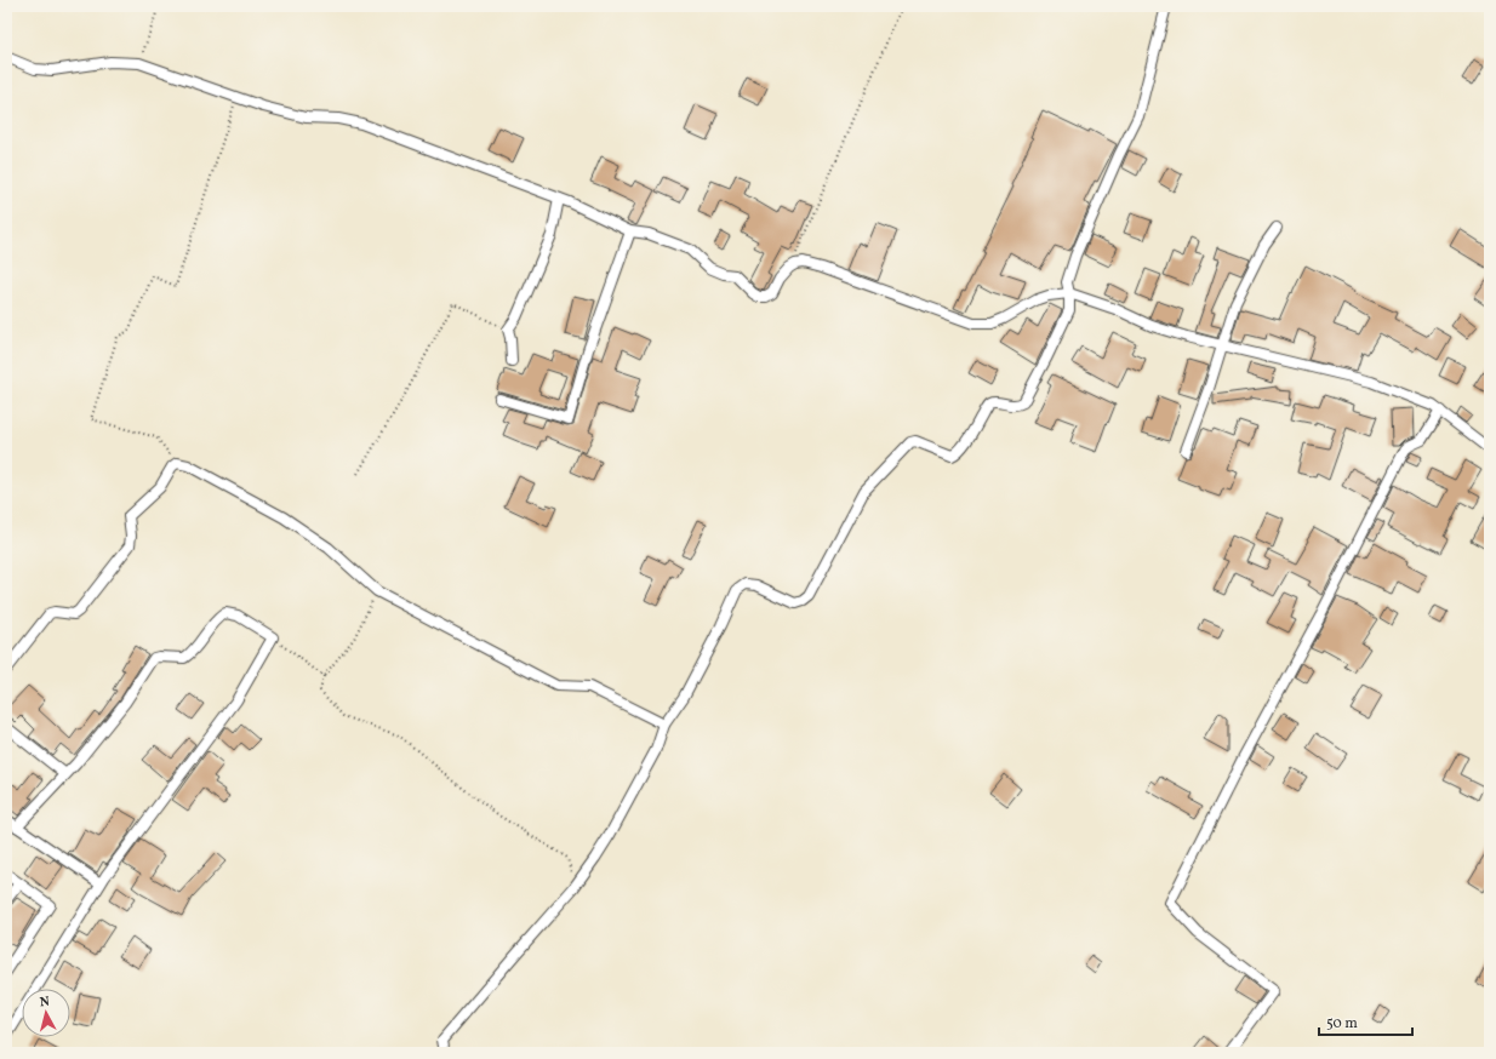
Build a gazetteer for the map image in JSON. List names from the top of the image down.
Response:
{
  "scale_bar": "50 m",
  "north": "top"
}
